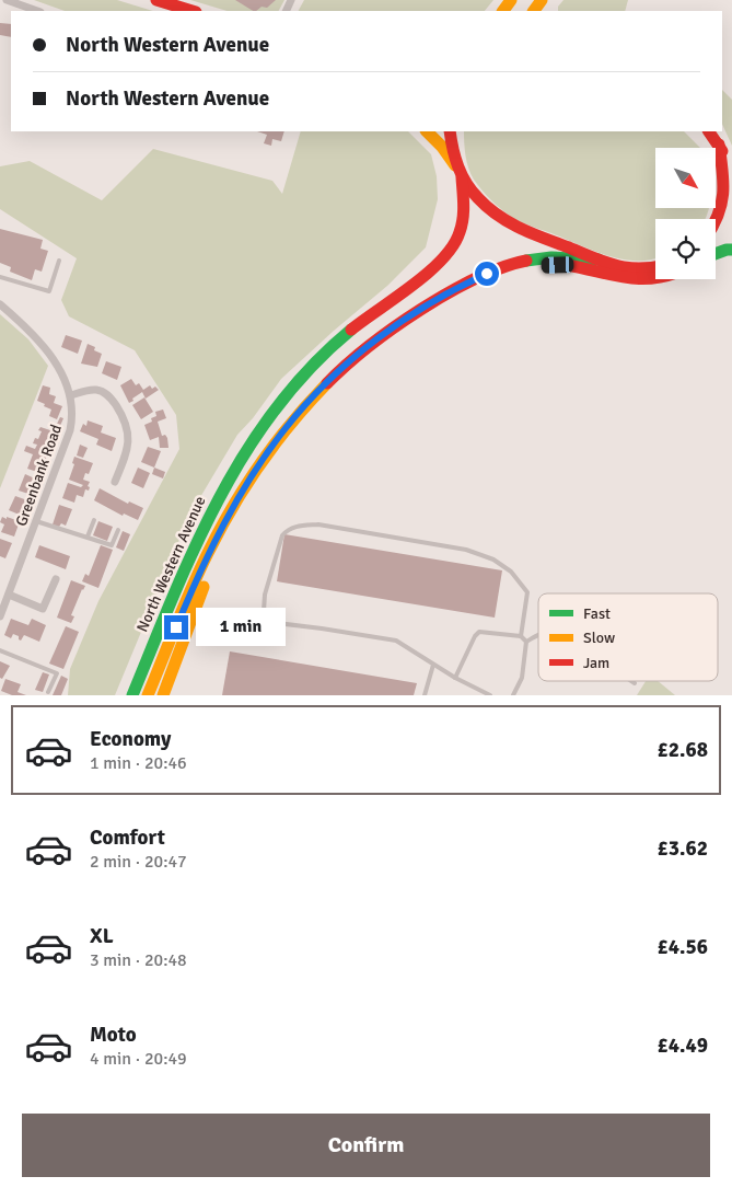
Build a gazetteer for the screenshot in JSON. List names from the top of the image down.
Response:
{
  "streets": {
    "main road": ["North Western Avenue"],
    "street": ["Greenbank Road"]
  },
  "legend": ["Fast", "Slow", "Jam"],
  "north": "bottom right",
  "page": {
    "banner": ["North Western Avenue", "North Western Avenue"],
    "bubble": "1 min",
    "list": [
      {
        "name": "Economy",
        "note": "1 min · 20:46",
        "value": "£2.68"
      },
      {
        "name": "Comfort",
        "note": "2 min · 20:47",
        "value": "£3.62"
      },
      {
        "name": "XL",
        "note": "3 min · 20:48",
        "value": "£4.56"
      },
      {
        "name": "Moto",
        "note": "4 min · 20:49",
        "value": "£4.49"
      }
    ],
    "buttons": "Confirm"
  }
}
